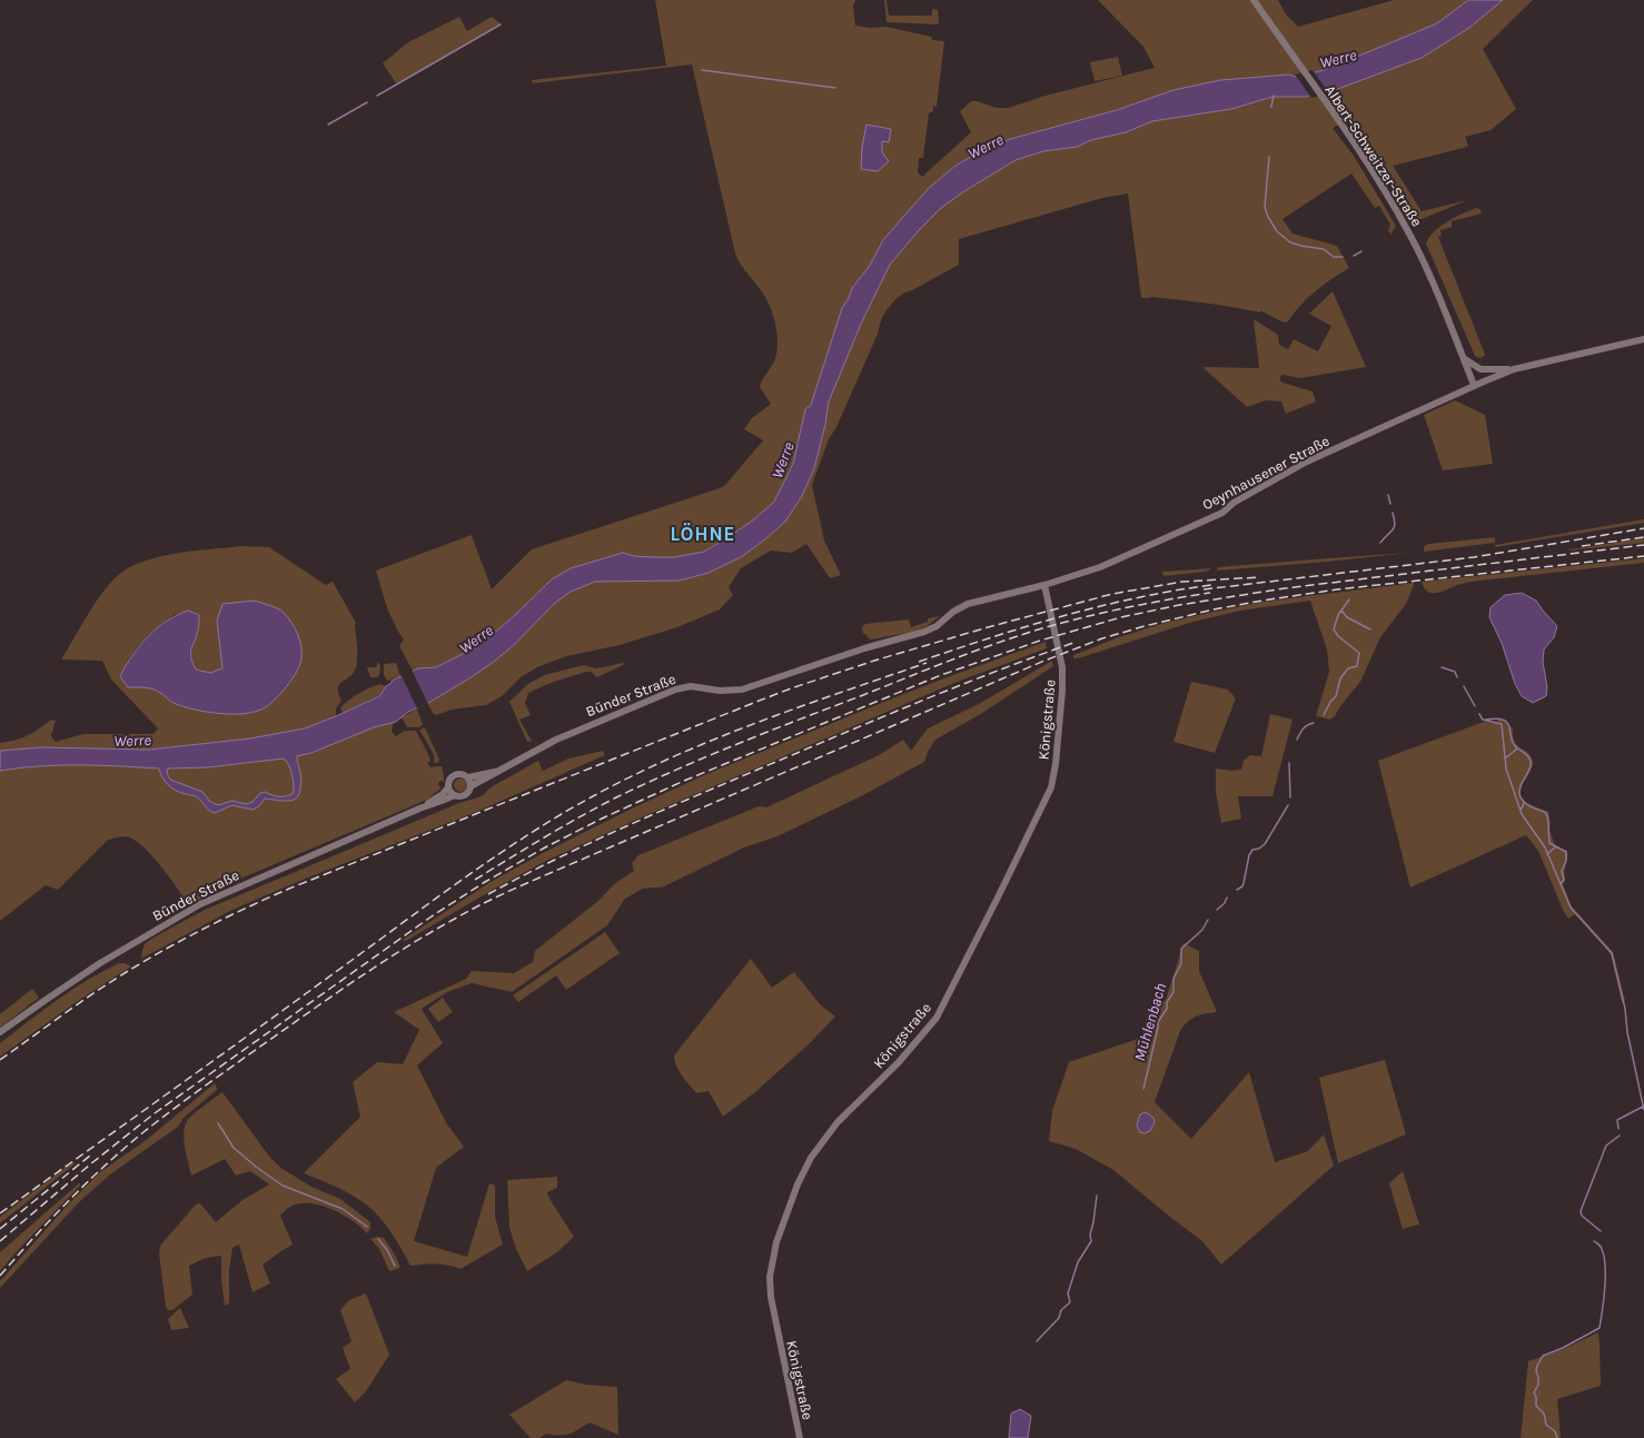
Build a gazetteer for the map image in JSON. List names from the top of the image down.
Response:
{
  "streets": {
    "main road": [
      "Albert-Schweitzer-Straße",
      "Oeynhausener Straße",
      "Bünder Straße",
      "Königstraße"
    ]
  },
  "crossings": [
    ["Albert-Schweitzer-Straße", "Oeynhausener Straße"],
    ["Oeynhausener Straße", "Bünder Straße"],
    ["Oeynhausener Straße", "Königstraße"]
  ],
  "districts": ["LÖHNE"],
  "water": ["Werre", "Mühlenbach"]
}
